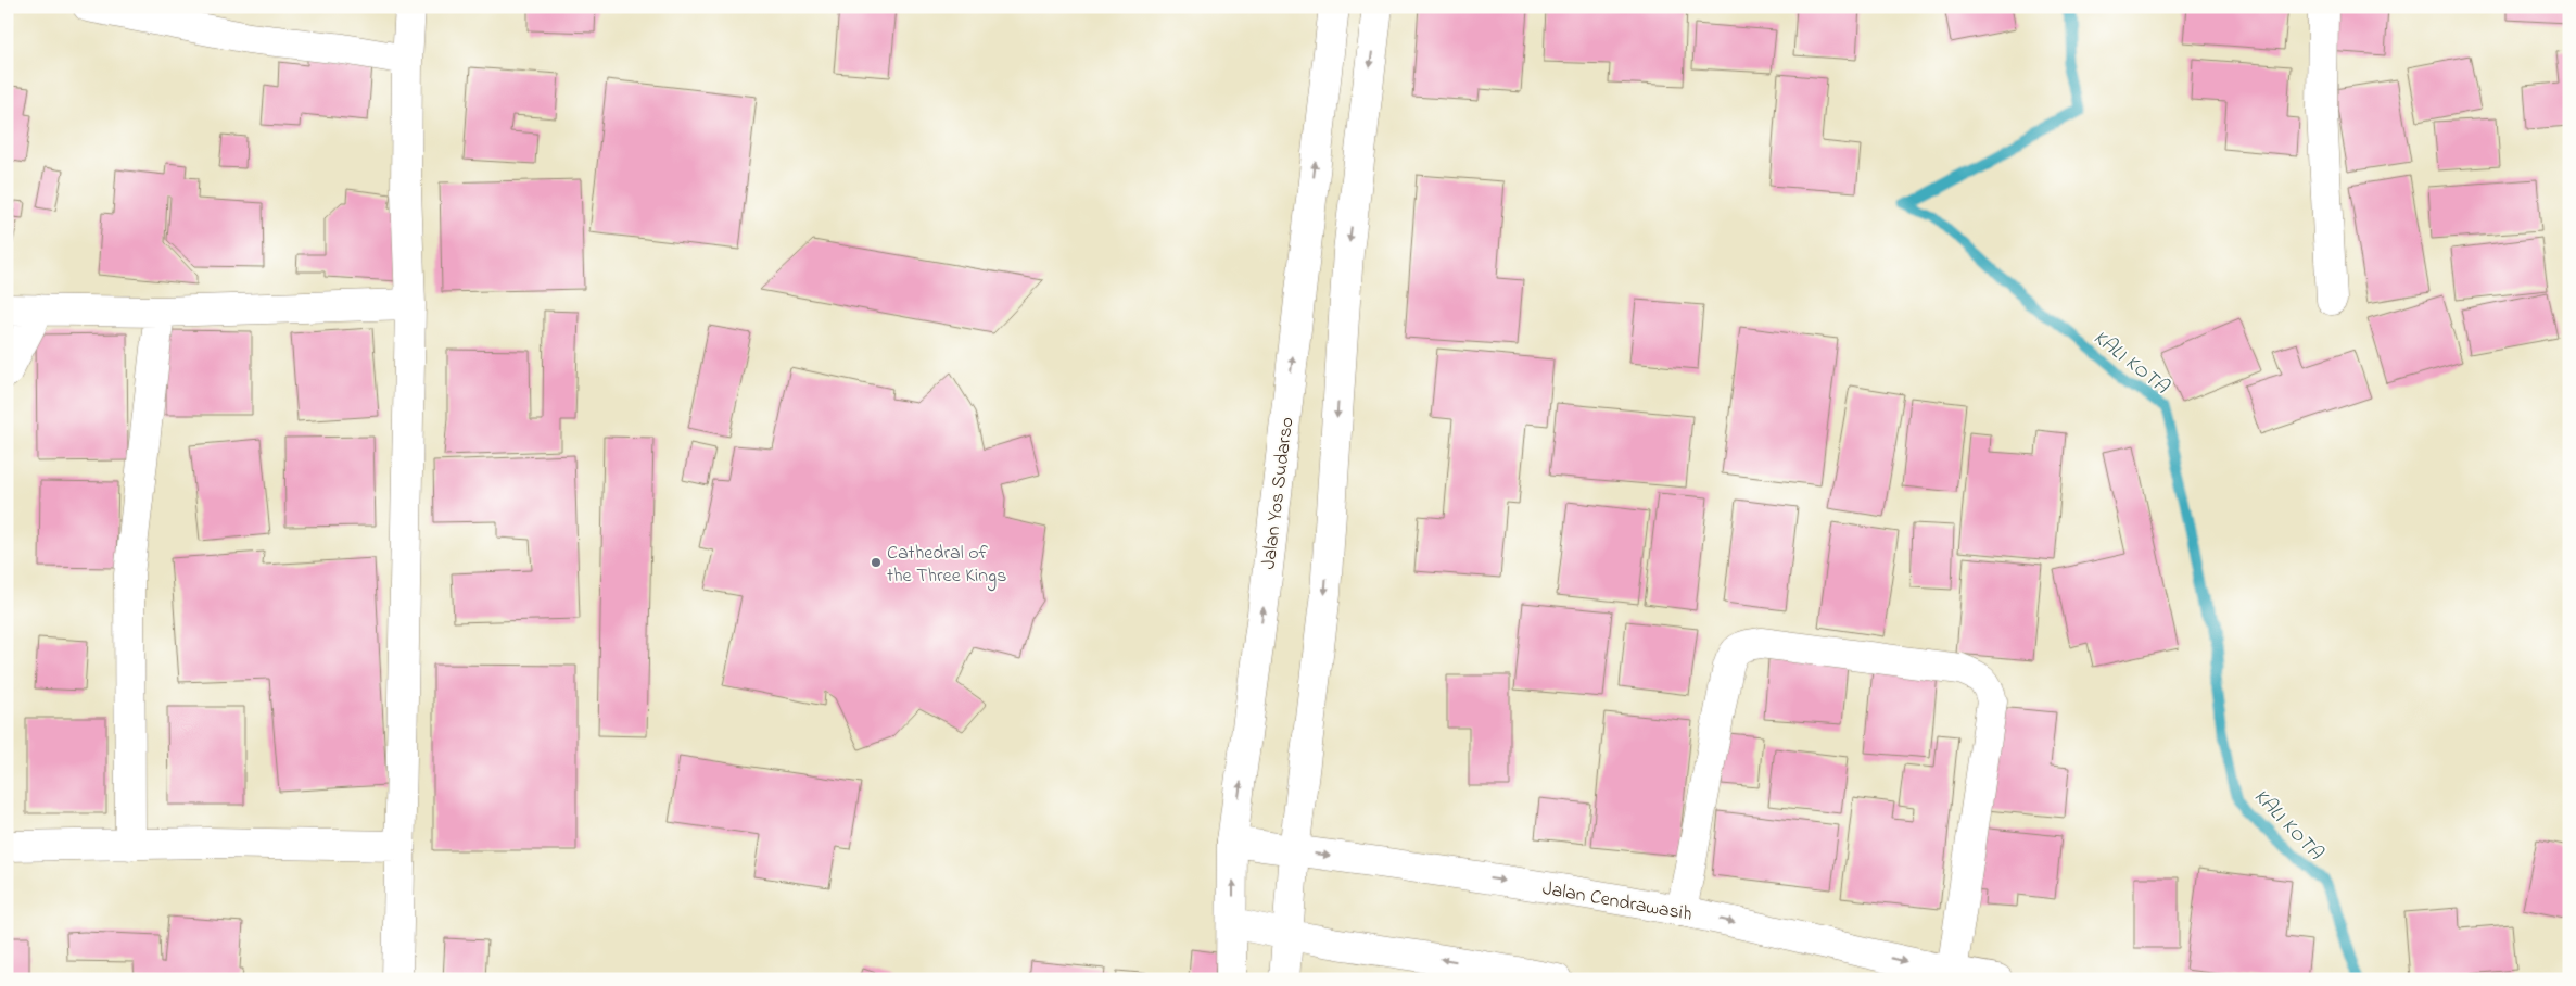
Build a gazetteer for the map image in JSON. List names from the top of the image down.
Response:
{
  "streets": {
    "main road": ["Jalan Yos Sudarso", "Jalan Cendrawasih"]
  },
  "crossings": [
    ["Jalan Yos Sudarso", "Jalan Cendrawasih"]
  ],
  "water": ["KALI KOTA"],
  "places": ["Cathedral of the Three Kings"]
}
